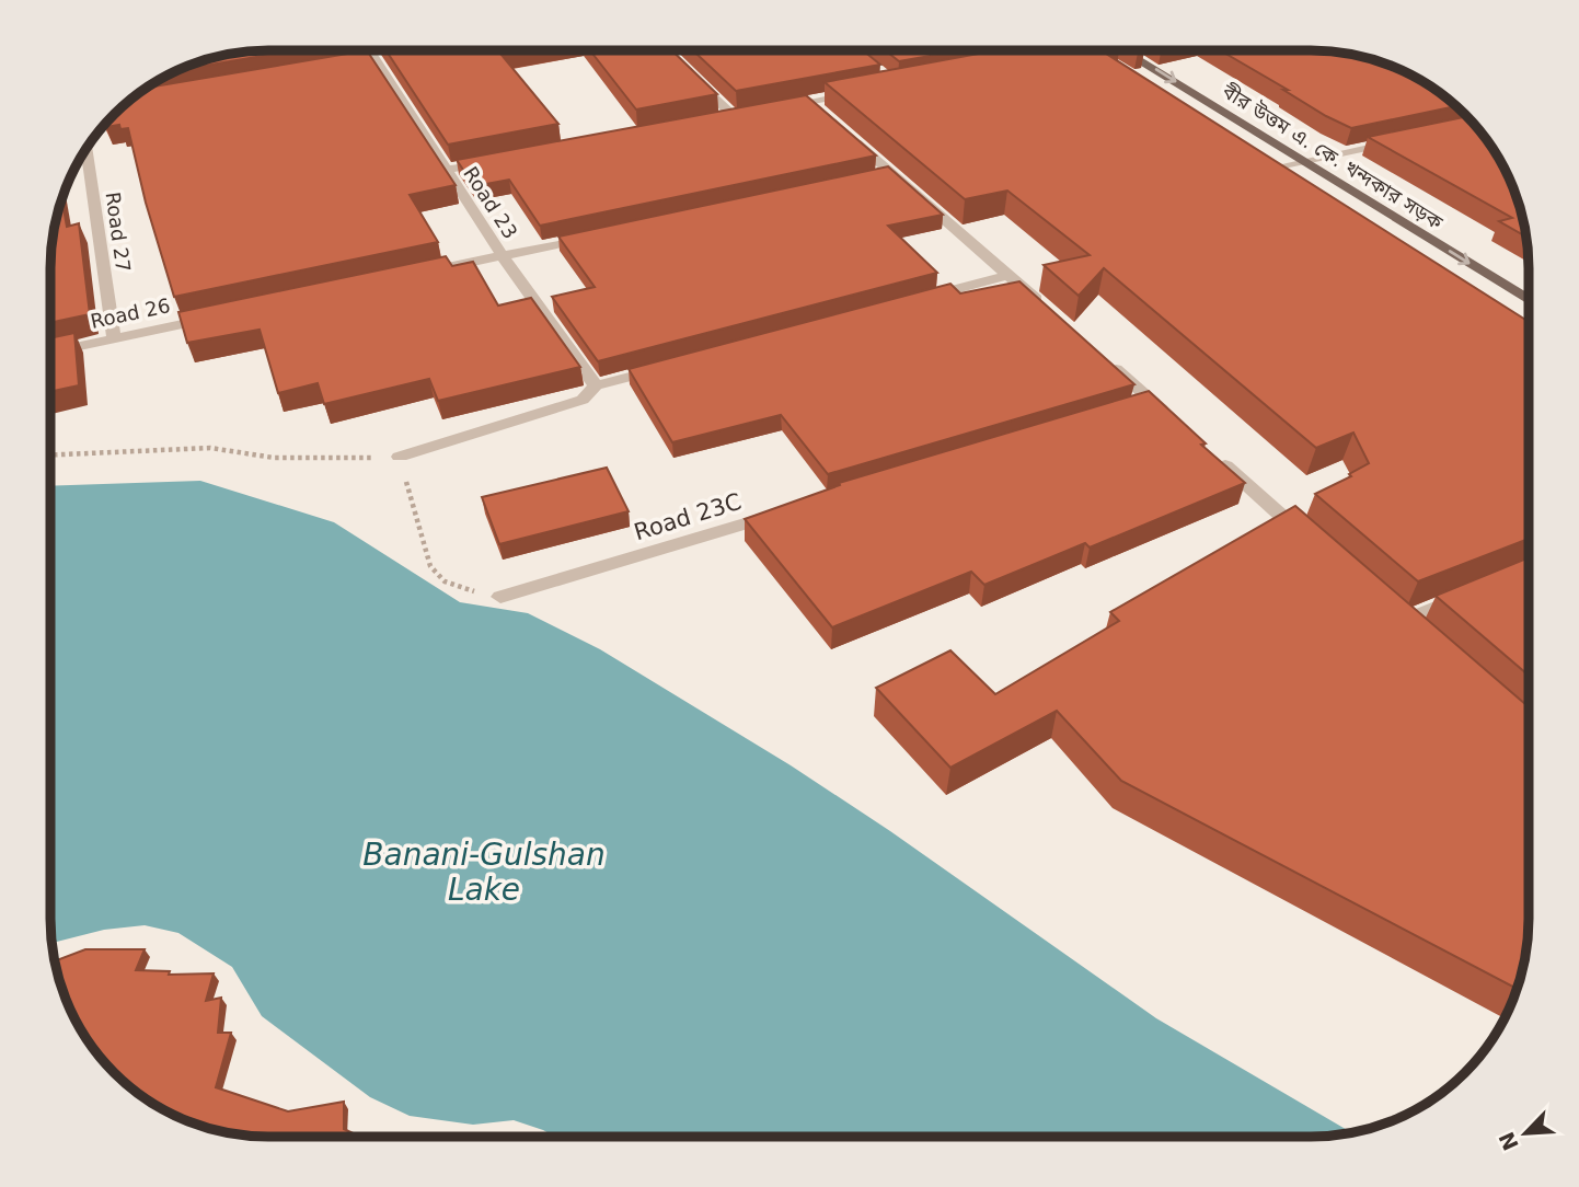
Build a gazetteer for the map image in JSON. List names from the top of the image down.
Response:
{
  "streets": {
    "main road": ["বীর উত্তম এ. কে. খন্দকার সড়ক"],
    "street": [
      "Road 23",
      "Road 27",
      "Road 26",
      "Road 23C"
    ]
  },
  "crossings": [
    ["Road 27", "Road 26"]
  ],
  "one_way": ["বীর উত্তম এ. কে. খন্দকার সড়ক"],
  "water": ["Banani-Gulshan Lake"],
  "north": "bottom left"
}
